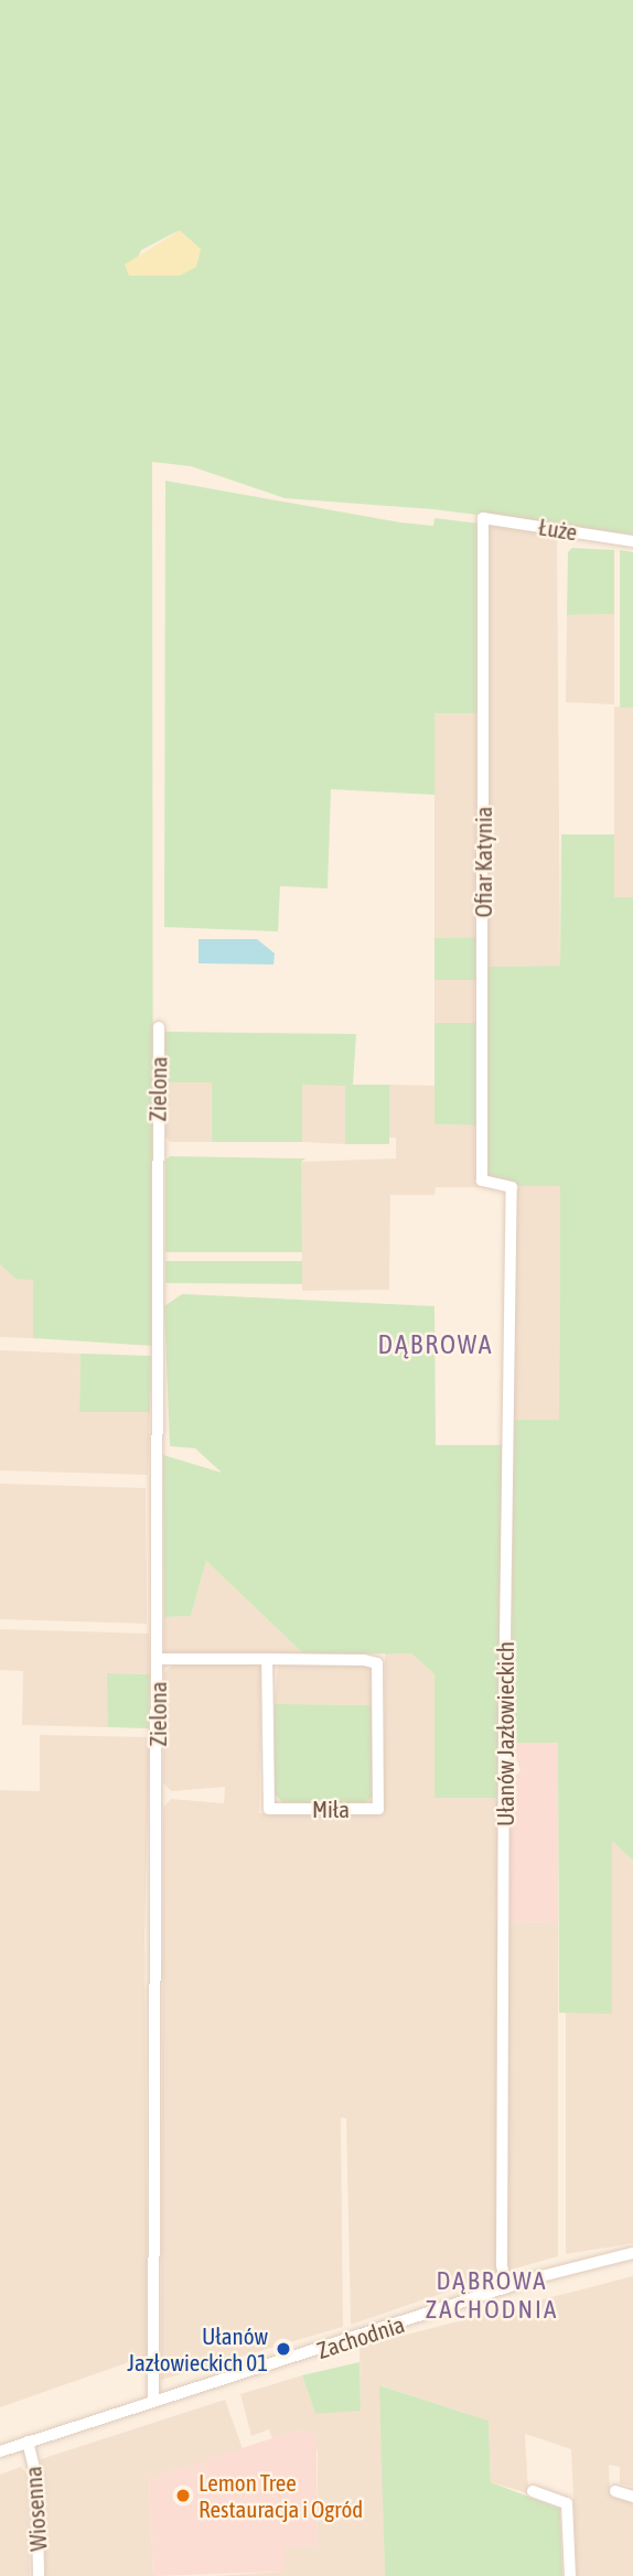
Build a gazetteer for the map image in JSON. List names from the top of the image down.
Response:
{
  "streets": {
    "street": [
      "Łuże",
      "Ofiar Katynia",
      "Zielona",
      "Ułanów Jazłowieckich",
      "Miła",
      "Zachodnia",
      "Wiosenna"
    ]
  },
  "crossings": [
    ["Łuże", "Ofiar Katynia"],
    ["Ofiar Katynia", "Ułanów Jazłowieckich"],
    ["Zielona", "Miła"],
    ["Zielona", "Zachodnia"],
    ["Ułanów Jazłowieckich", "Zachodnia"],
    ["Zachodnia", "Wiosenna"]
  ],
  "districts": ["DĄBROWA", "DĄBROWA ZACHODNIA"],
  "places": ["Ułanów Jazłowieckich 01", "Lemon Tree Restauracja i Ogród"]
}
